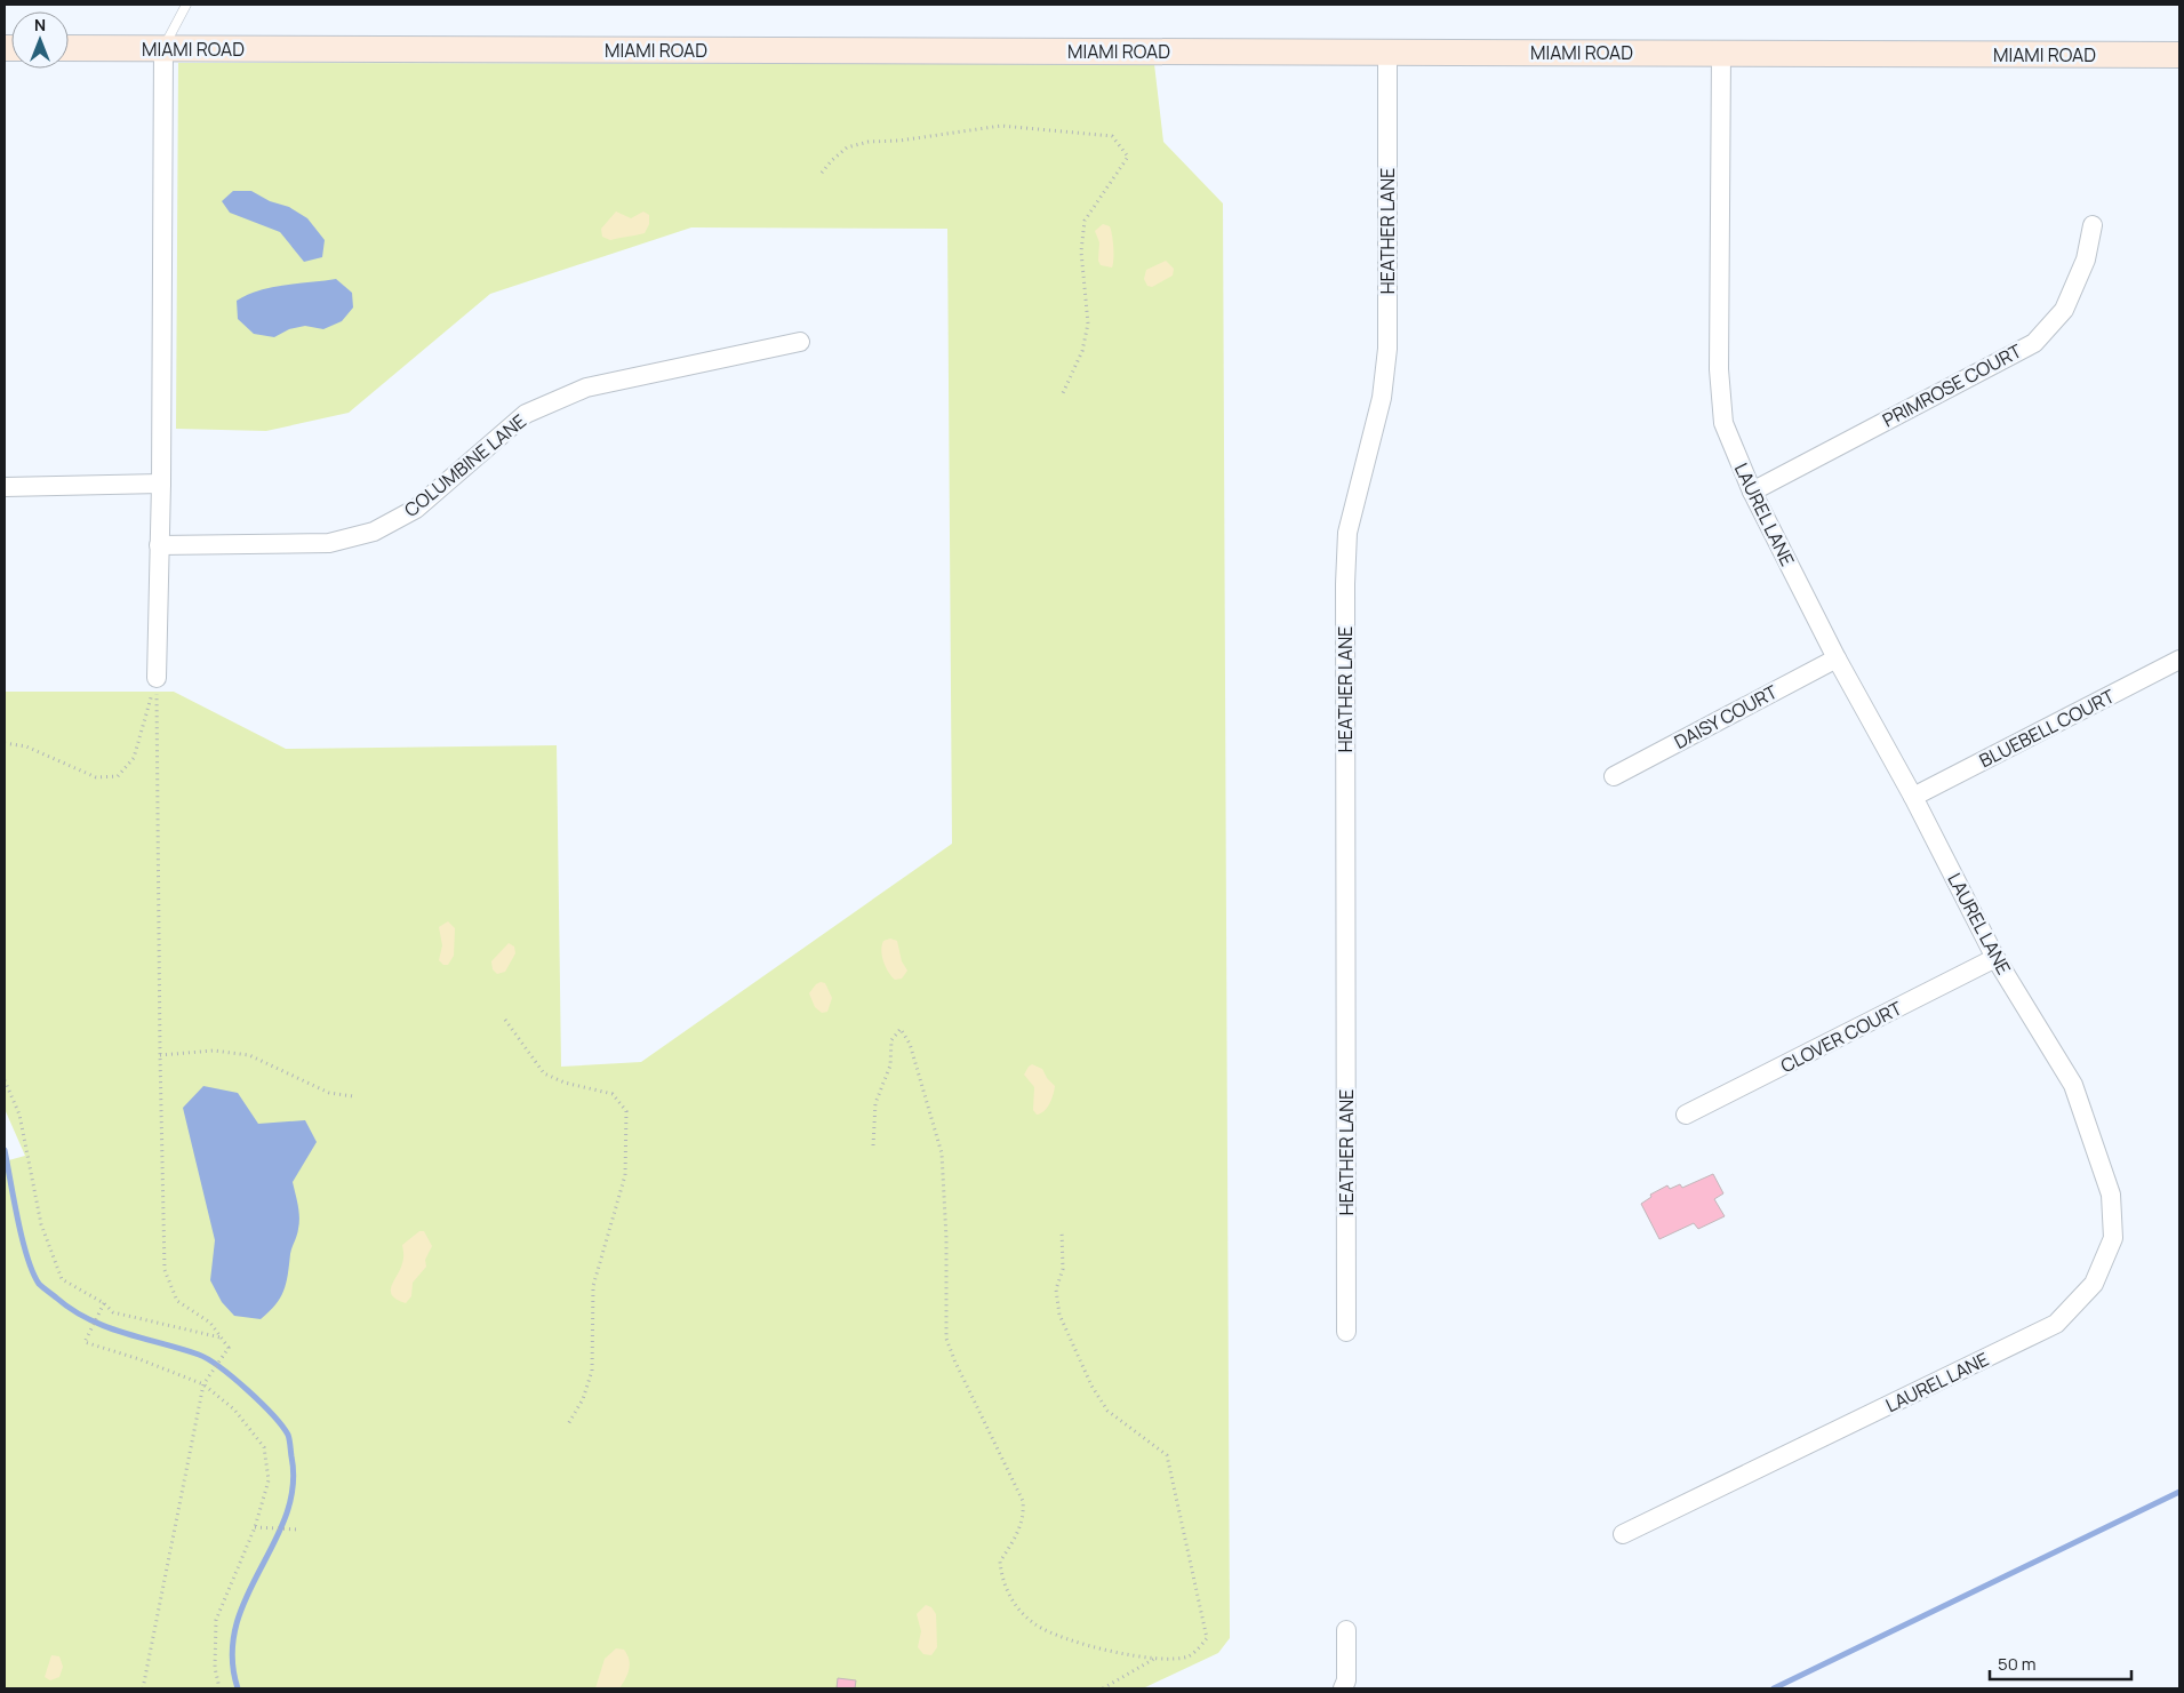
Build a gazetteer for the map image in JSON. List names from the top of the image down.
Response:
{
  "streets": {
    "street": [
      "MIAMI ROAD",
      "HEATHER LANE",
      "PRIMROSE COURT",
      "COLUMBINE LANE",
      "LAUREL LANE",
      "DAISY COURT",
      "BLUEBELL COURT",
      "CLOVER COURT"
    ]
  },
  "crossings": [
    ["MIAMI ROAD", "HEATHER LANE"],
    ["MIAMI ROAD", "LAUREL LANE"],
    ["PRIMROSE COURT", "LAUREL LANE"],
    ["LAUREL LANE", "DAISY COURT"],
    ["LAUREL LANE", "BLUEBELL COURT"],
    ["LAUREL LANE", "CLOVER COURT"]
  ],
  "scale_bar": "50 m",
  "north": "top"
}
